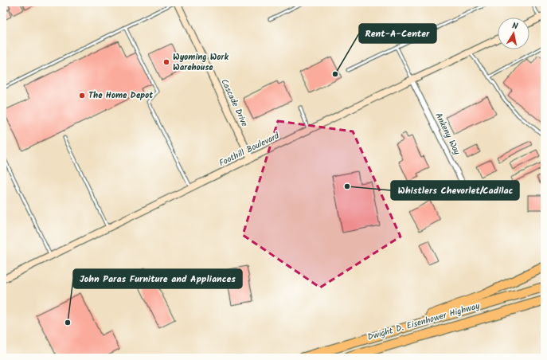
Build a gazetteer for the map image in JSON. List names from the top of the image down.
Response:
{
  "streets": {
    "highway": ["Dwight D. Eisenhower Highway"],
    "street": ["Cascade Drive", "Ankeny Way", "Foothill Boulevard"]
  },
  "crossings": [
    ["Cascade Drive", "Foothill Boulevard"],
    ["Ankeny Way", "Foothill Boulevard"]
  ],
  "places": [
    "Wyoming Work Warehouse",
    "Rent-A-Center",
    "The Home Depot",
    "Whistlers Chevorlet/Cadilac",
    "John Paras Furniture and Appliances"
  ],
  "north": "top"
}
